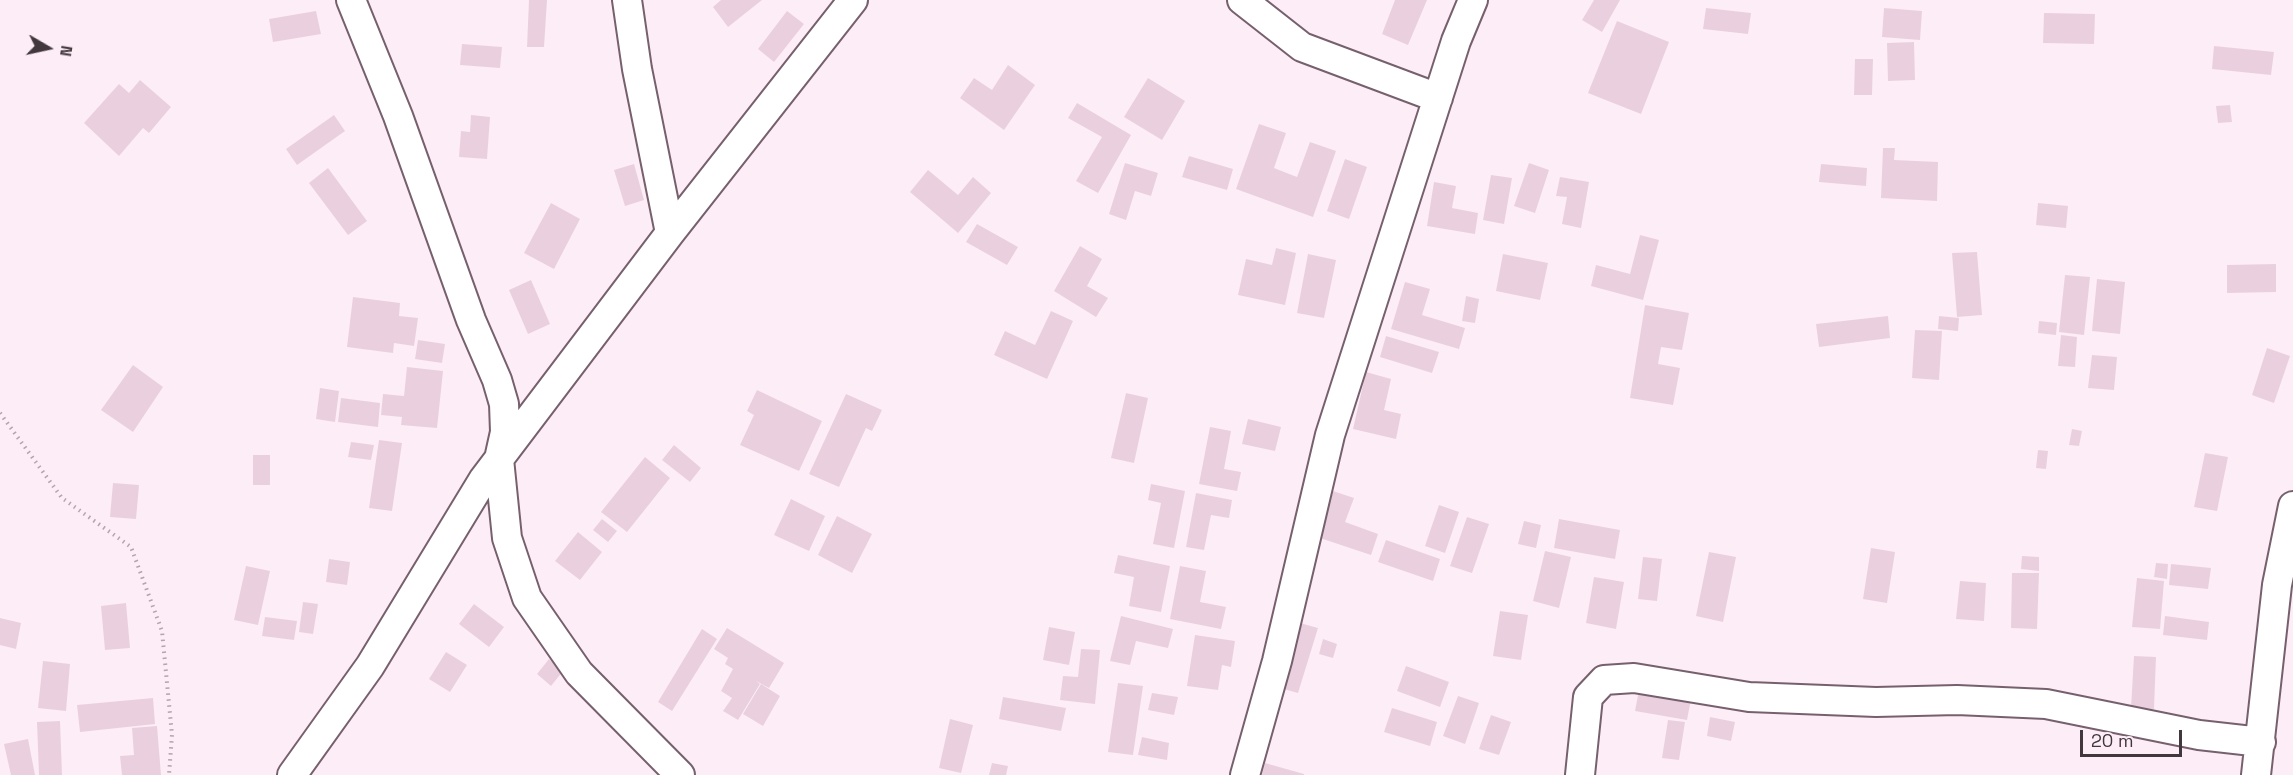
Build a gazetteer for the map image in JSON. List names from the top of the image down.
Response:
{
  "scale_bar": "20 m",
  "north": "right"
}
